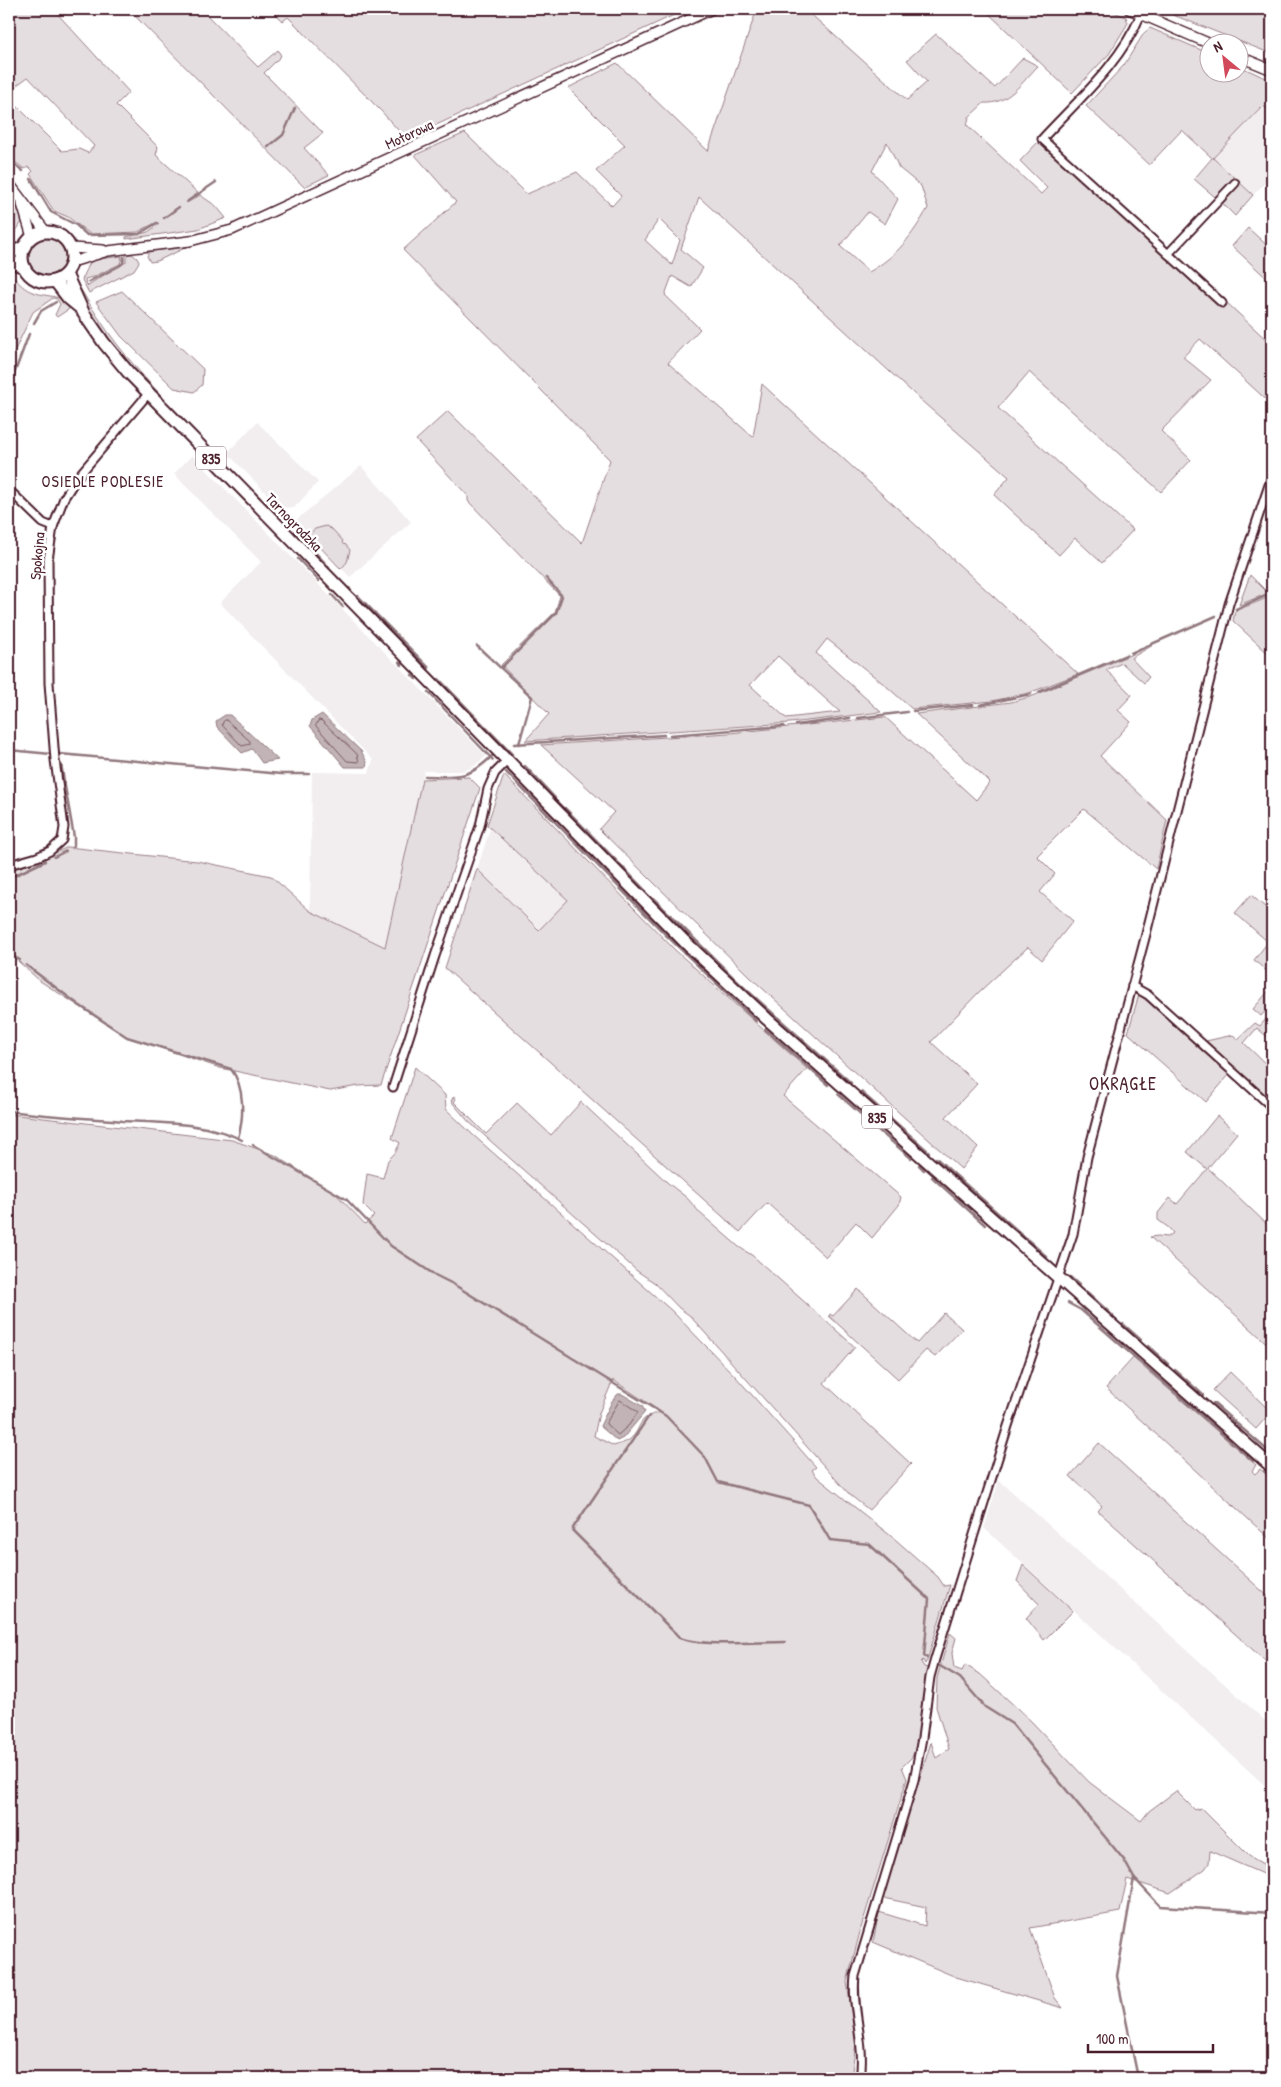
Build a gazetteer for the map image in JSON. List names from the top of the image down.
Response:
{
  "streets": {
    "main road": ["835", "Tarnogrodzka"],
    "street": ["Motorowa", "Spokojna"]
  },
  "crossings": [
    ["Motorowa", "Tarnogrodzka"],
    ["835", "Tarnogrodzka"],
    ["Tarnogrodzka", "Spokojna"]
  ],
  "districts": ["OSIEDLE PODLESIE", "OKRĄGŁE"],
  "scale_bar": "100 m",
  "north": "top left"
}
